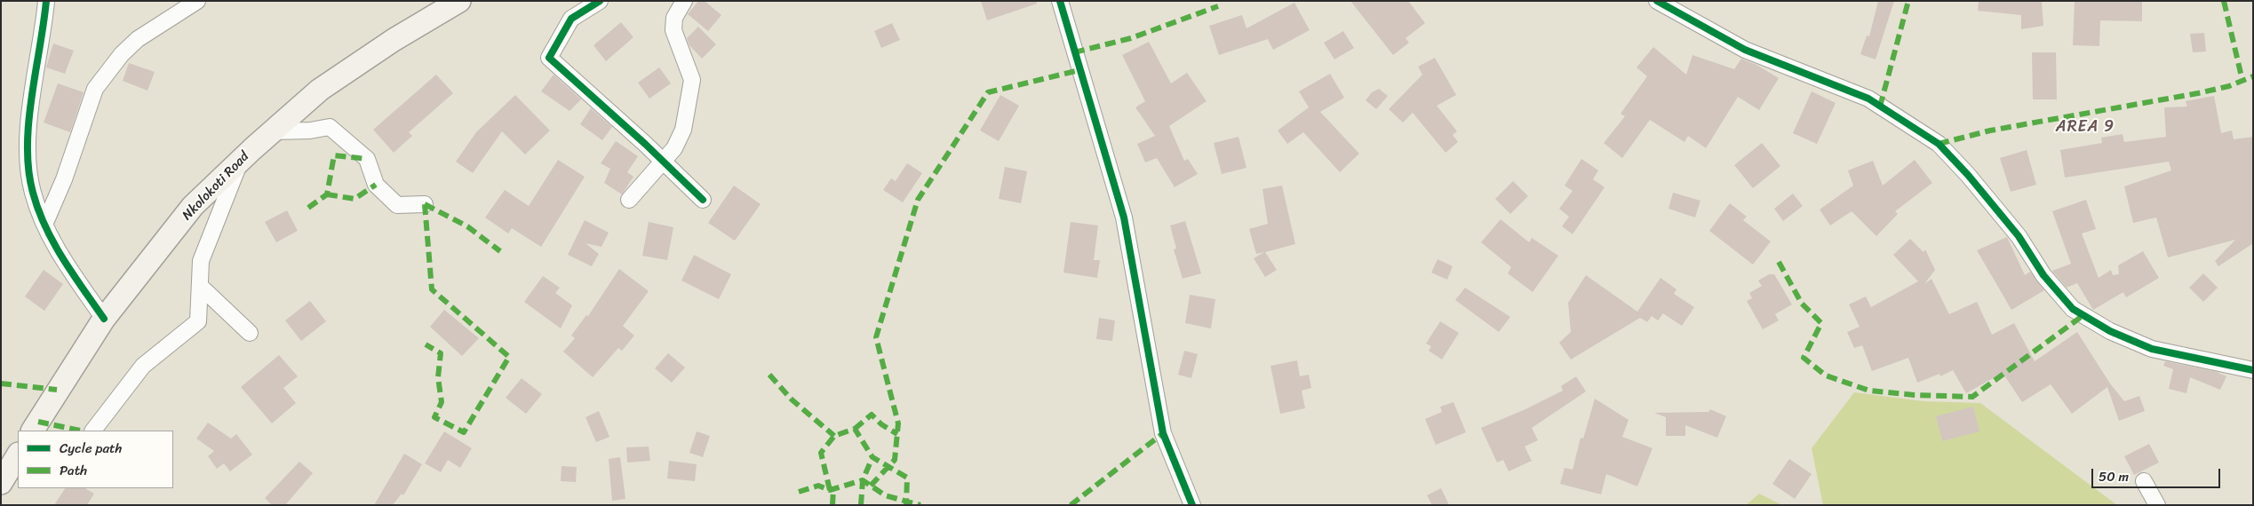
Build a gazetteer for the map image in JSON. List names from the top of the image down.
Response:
{
  "streets": {
    "main road": ["Nkolokoti Road"]
  },
  "districts": ["AREA 9"],
  "legend": ["Cycle path", "Path"],
  "scale_bar": "50 m"
}
